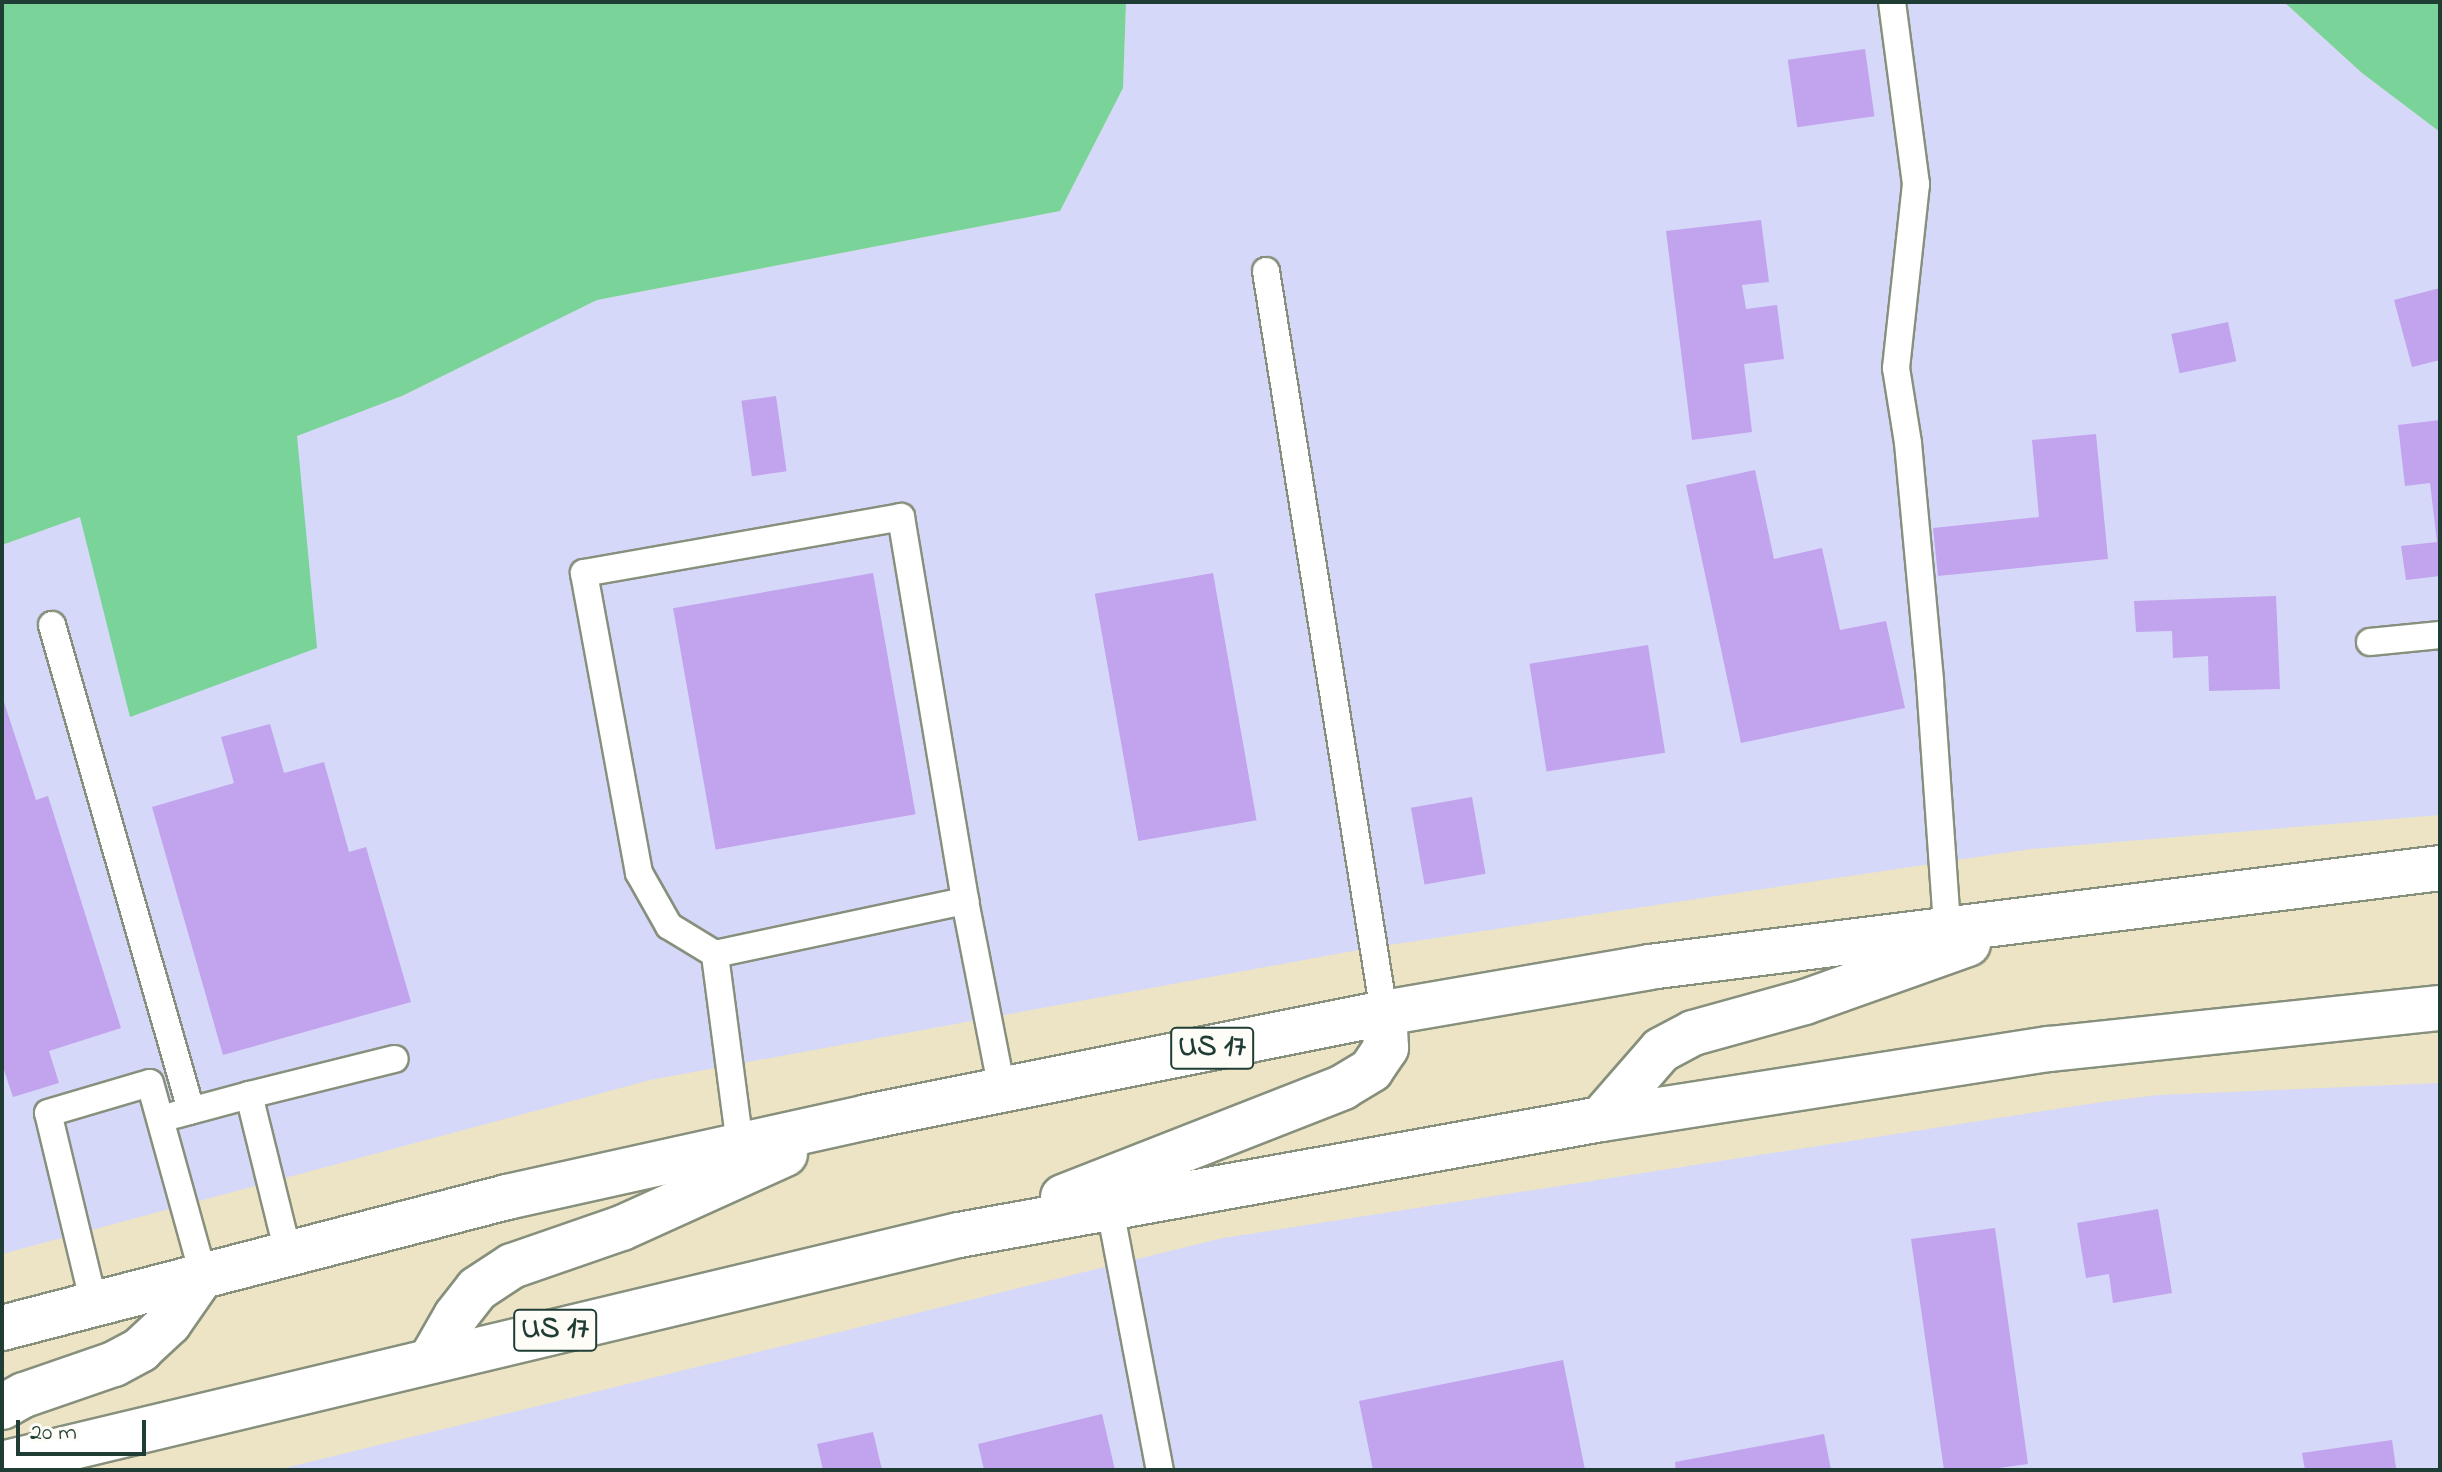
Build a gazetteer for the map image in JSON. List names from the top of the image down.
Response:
{
  "streets": {
    "main road": ["US 17"]
  },
  "scale_bar": "20 m"
}
